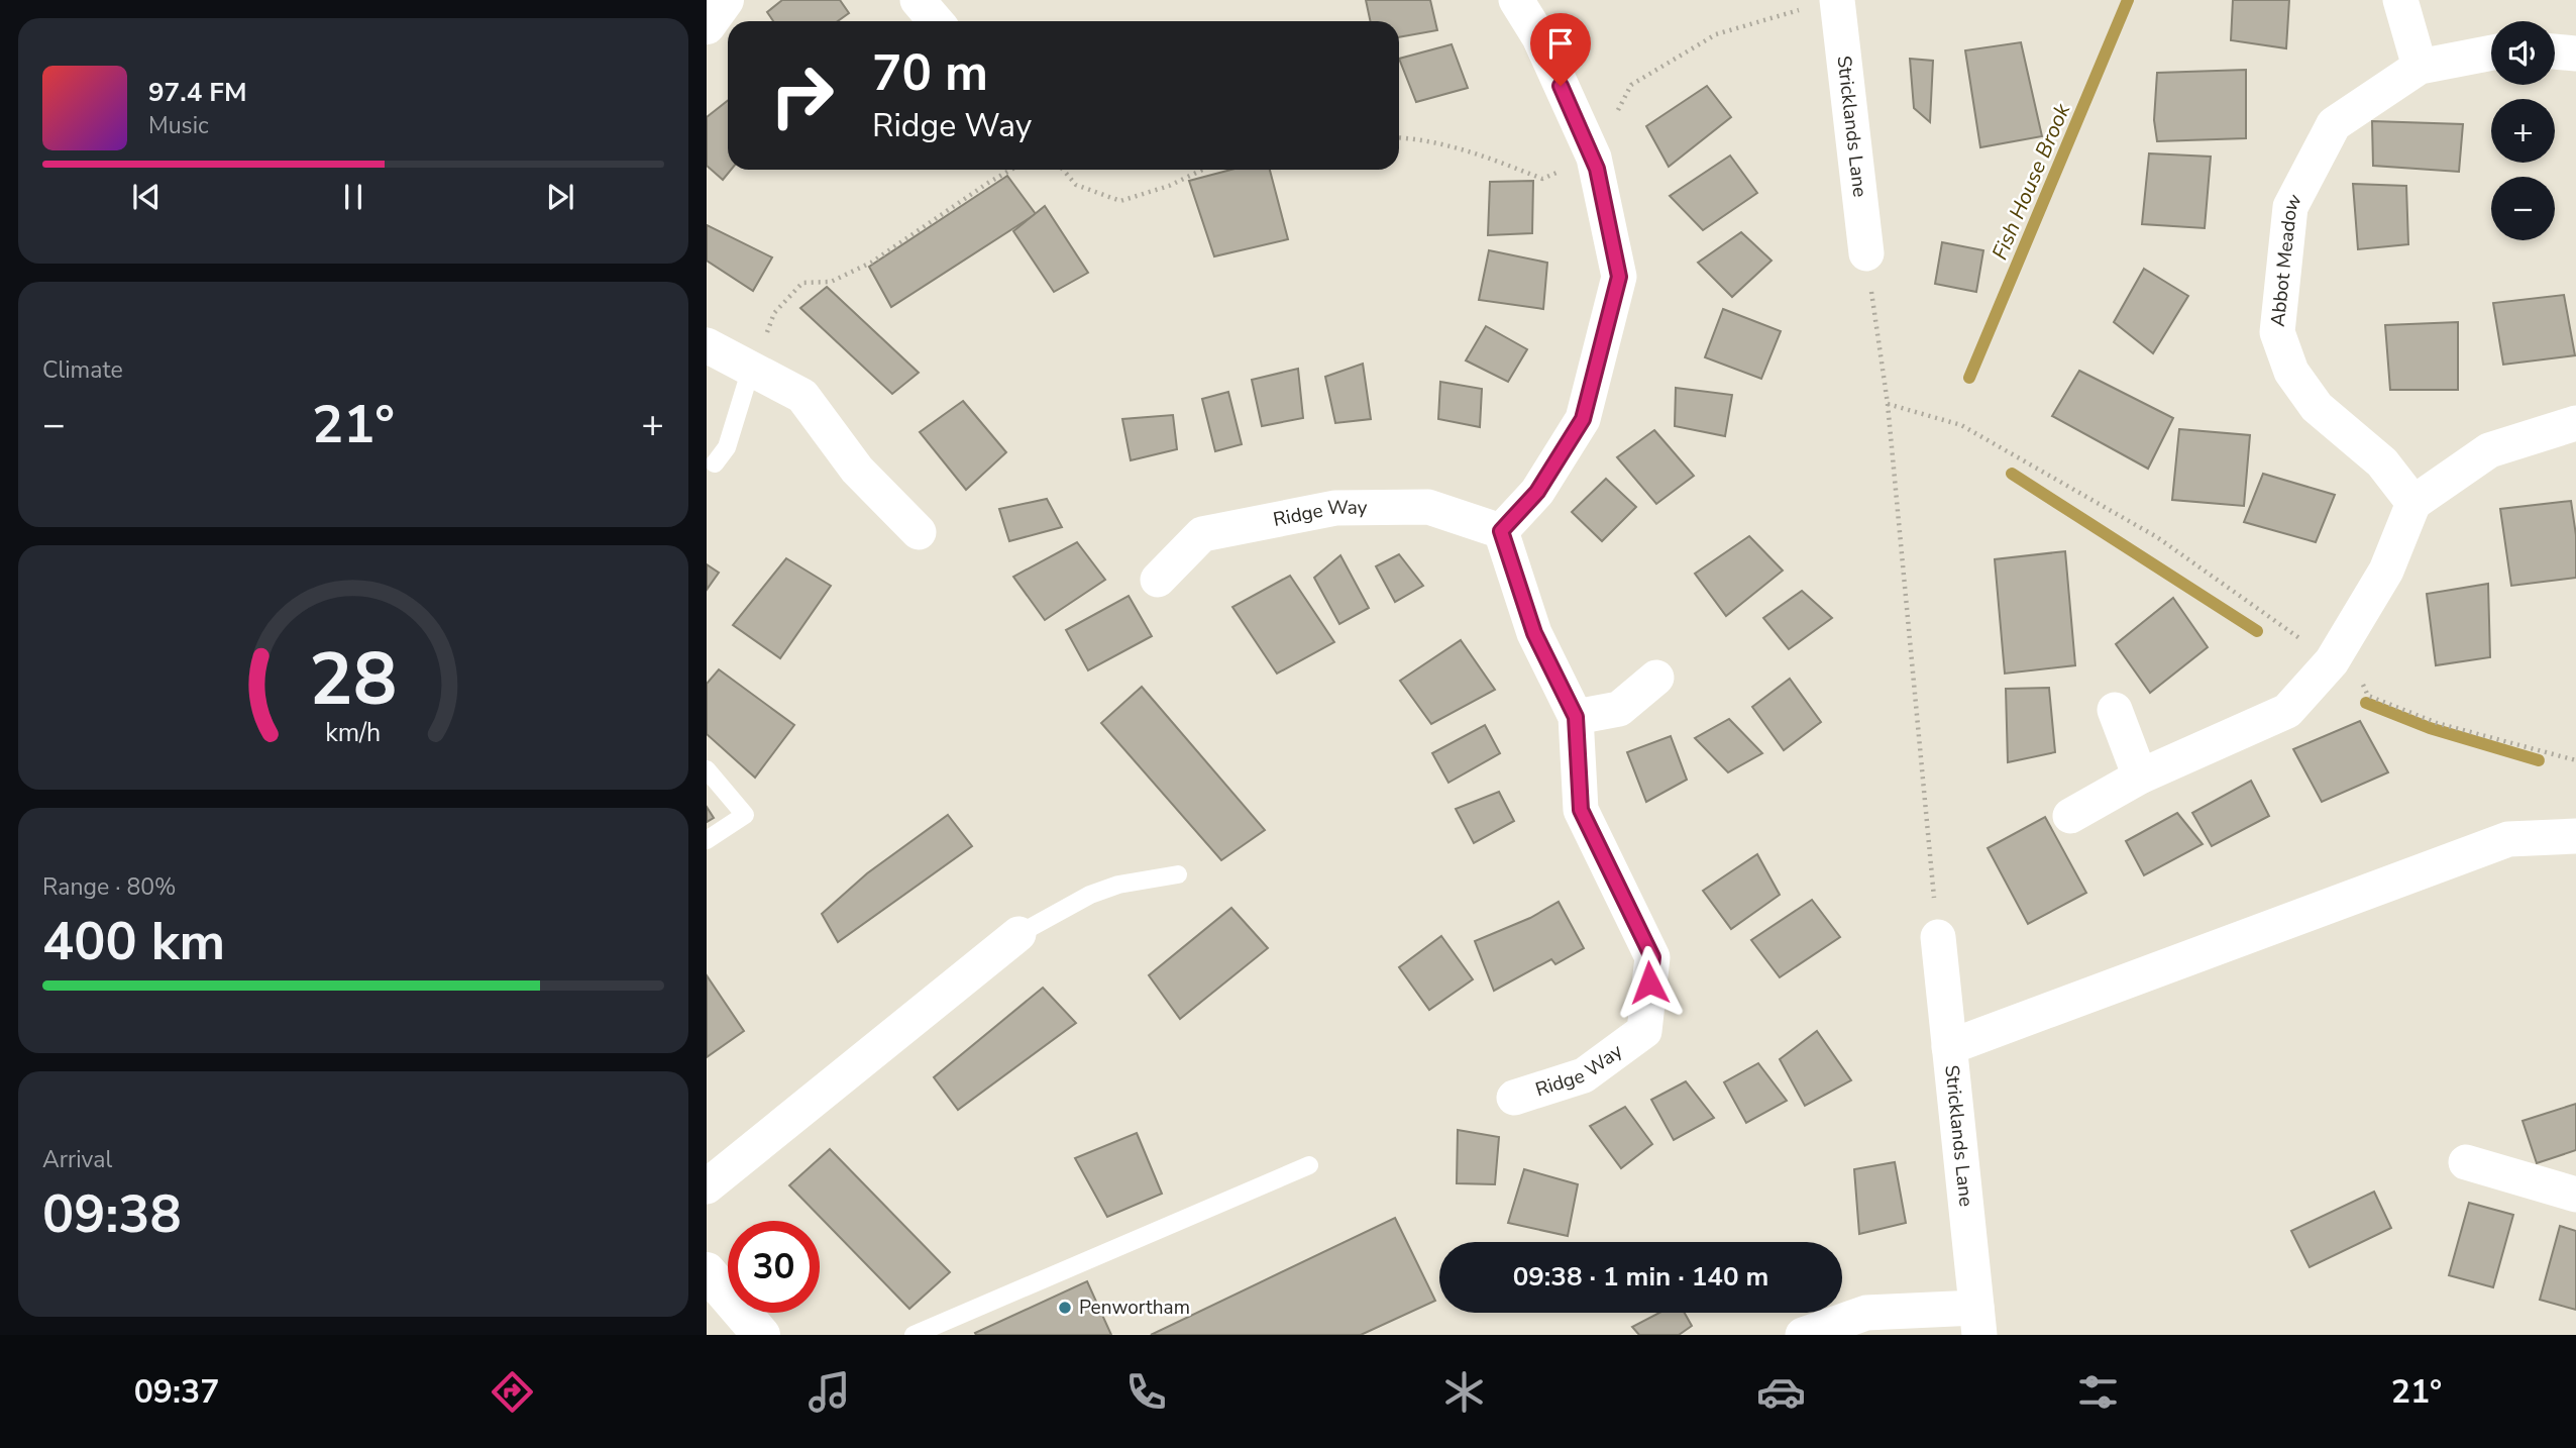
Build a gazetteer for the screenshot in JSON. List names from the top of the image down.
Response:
{
  "streets": {
    "street": ["Stricklands Lane", "Abbot Meadow", "Ridge Way"]
  },
  "water": ["Fish House Brook"],
  "places": ["Penwortham"],
  "page": {
    "map_buttons": ["+", "−"],
    "turn": ["70 m", "Ridge Way"],
    "song": ["97.4 FM", "Music"],
    "tile": [
      "Climate",
      ["Range · 80%", "400 km"],
      ["Arrival", "09:38"]
    ],
    "heat": ["−", "21°", "+"],
    "limit": "30",
    "trip": "09:38 · 1 min · 140 m",
    "tabs": ["09:37", "21°"],
    "gauge": ["28", "km/h"]
  }
}
